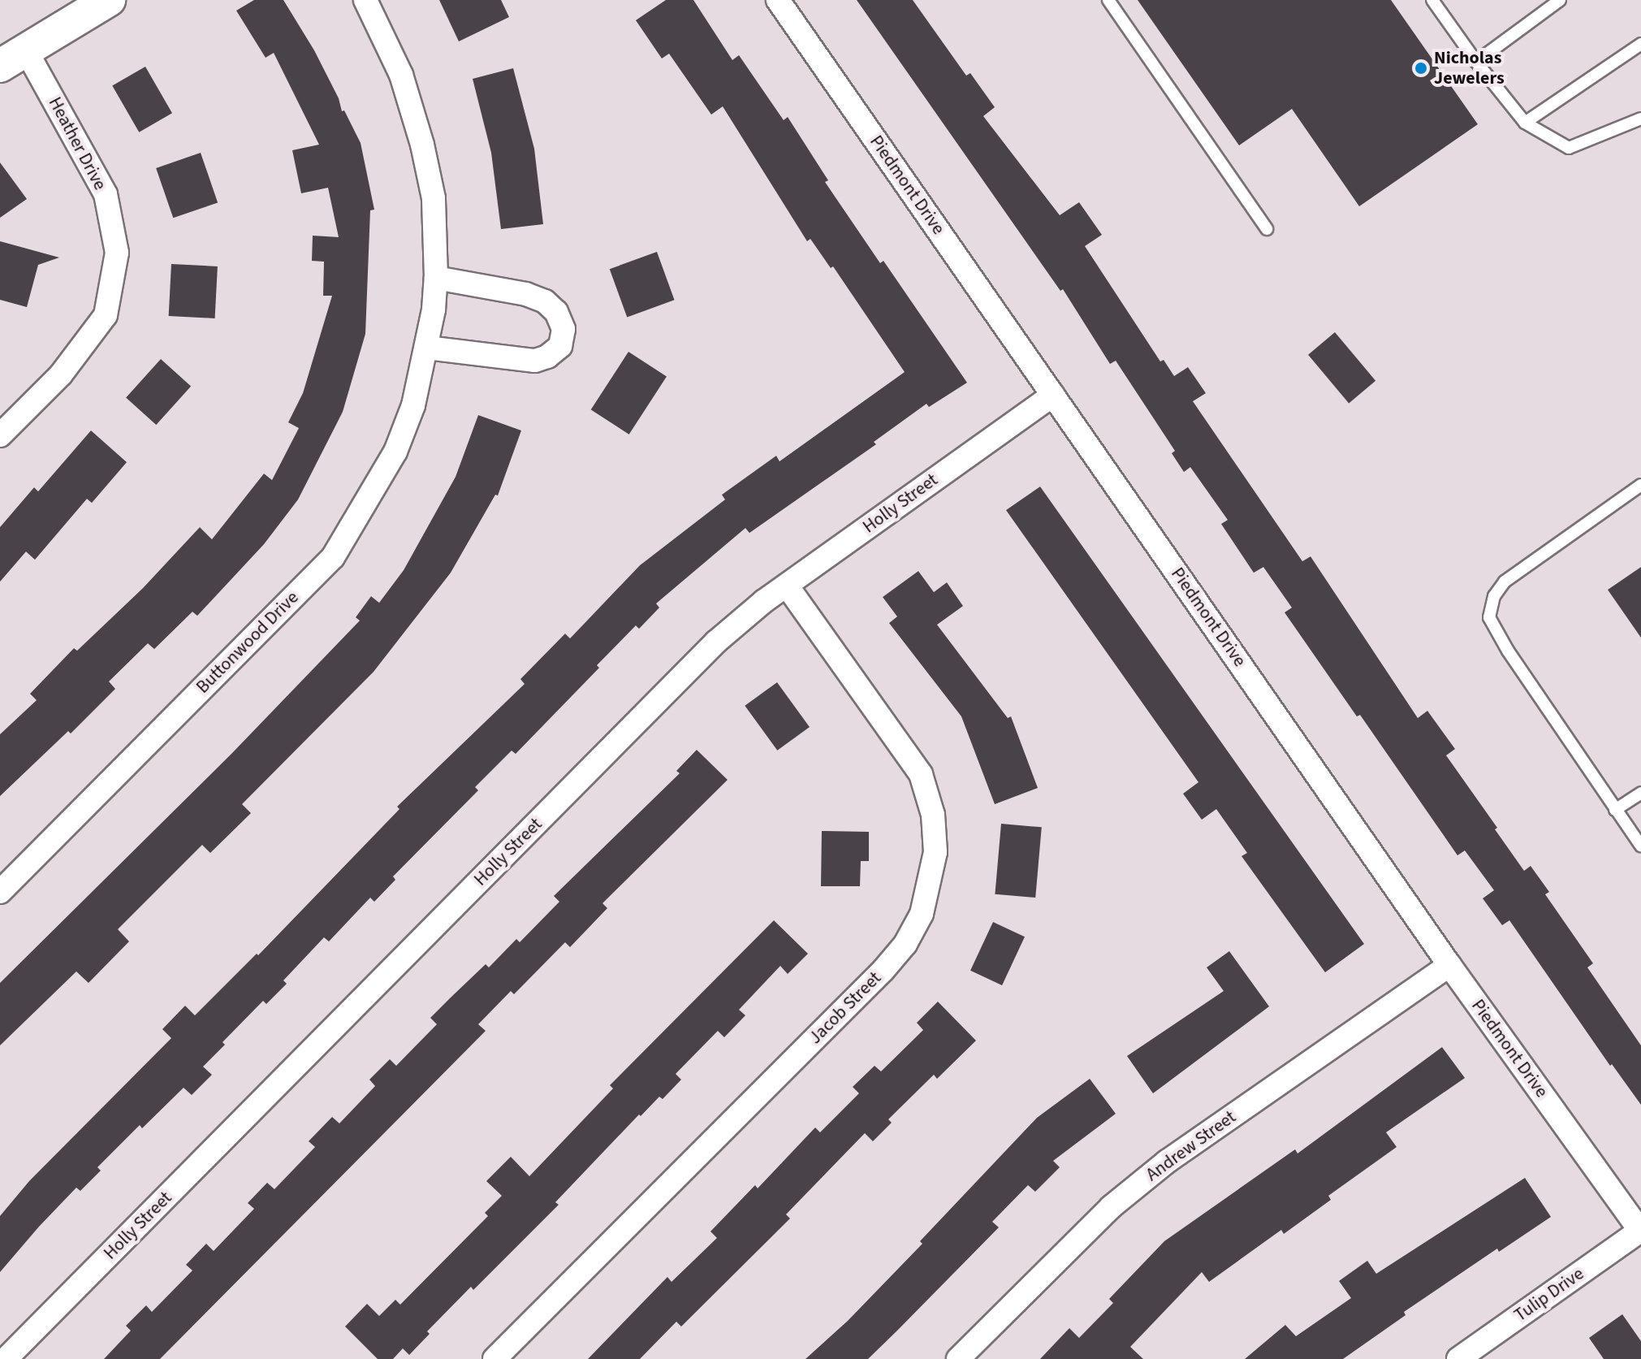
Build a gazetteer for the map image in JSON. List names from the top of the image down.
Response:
{
  "streets": {
    "street": [
      "Heather Drive",
      "Piedmont Drive",
      "Holly Street",
      "Buttonwood Drive",
      "Jacob Street",
      "Andrew Street",
      "Tulip Drive"
    ]
  },
  "crossings": [
    ["Piedmont Drive", "Holly Street"],
    ["Piedmont Drive", "Andrew Street"],
    ["Piedmont Drive", "Tulip Drive"],
    ["Holly Street", "Jacob Street"]
  ],
  "places": ["Nicholas Jewelers"]
}
